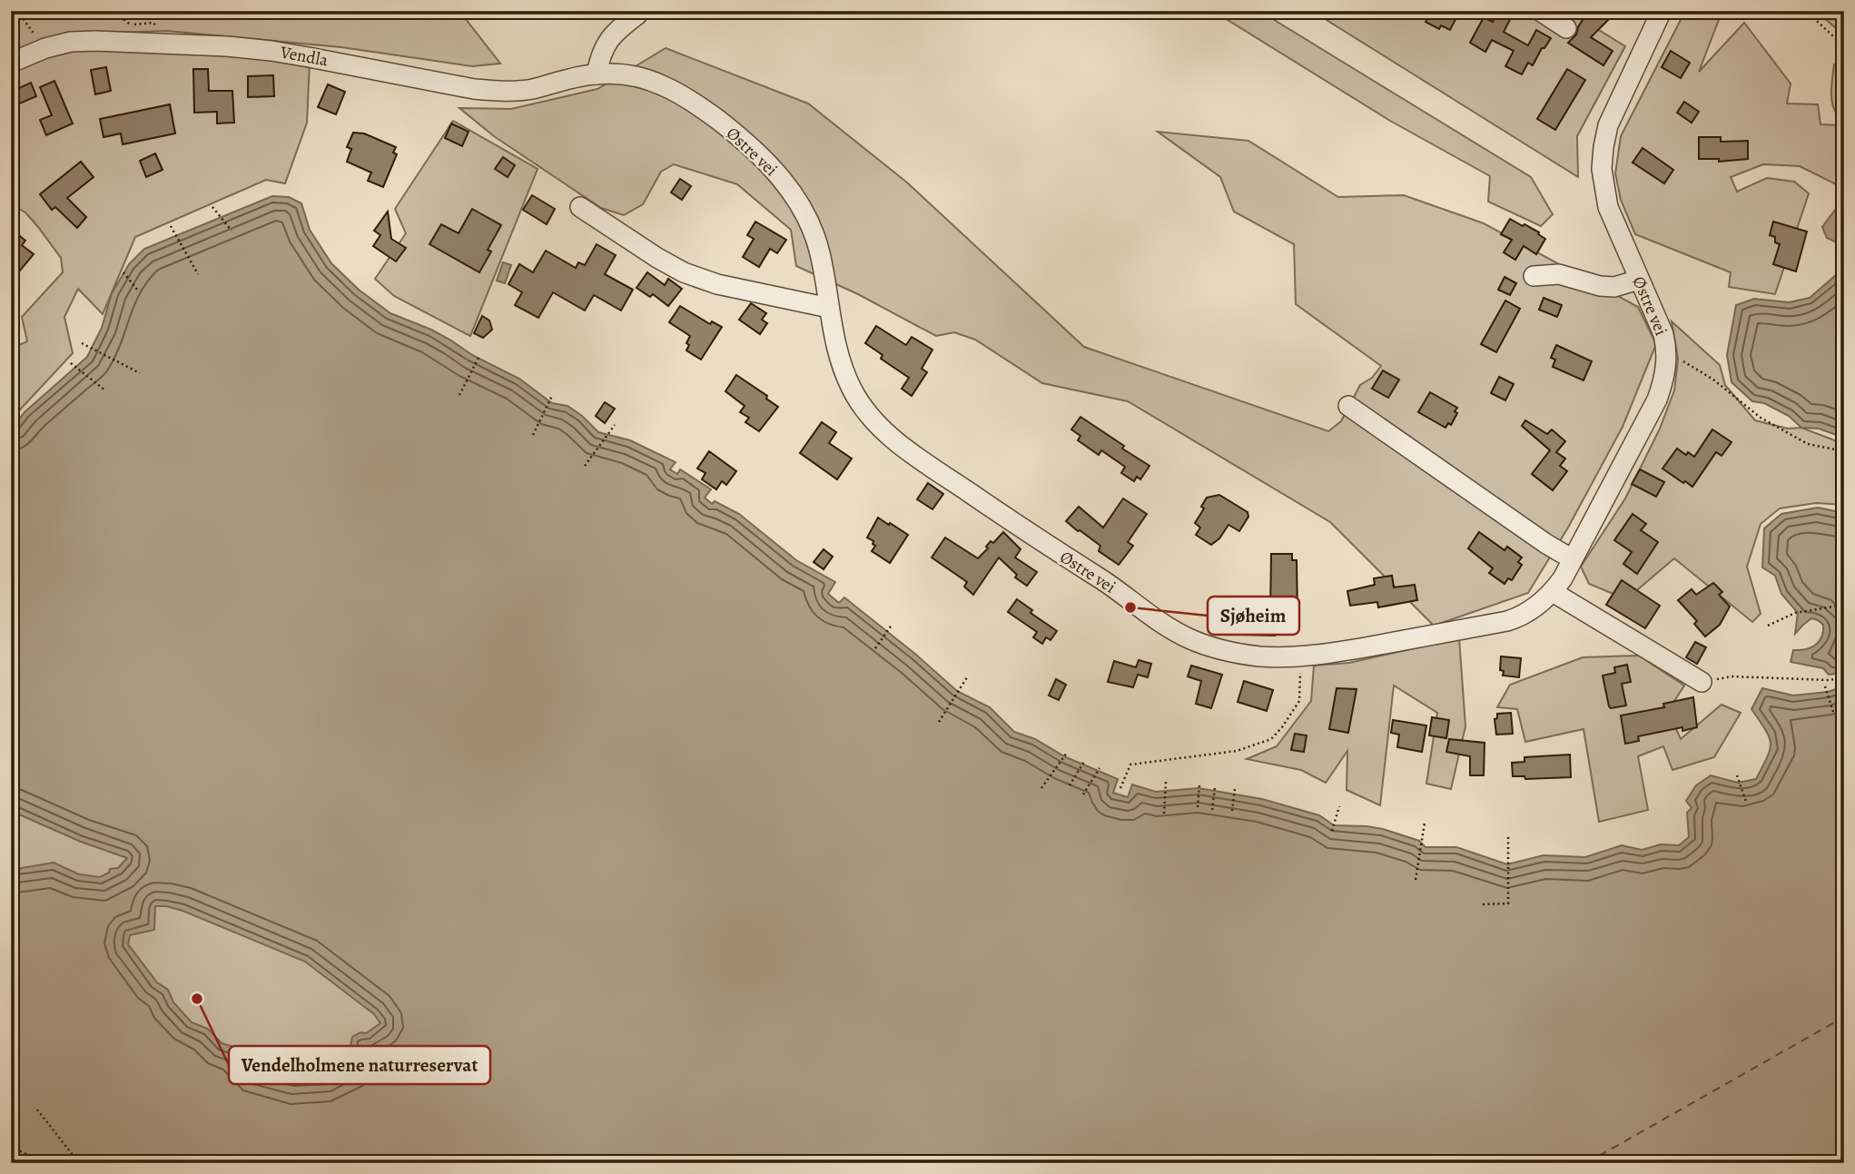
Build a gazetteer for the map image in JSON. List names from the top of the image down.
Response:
{
  "streets": {
    "street": ["Vendla", "Østre vei"]
  },
  "crossings": [
    ["Vendla", "Østre vei"]
  ],
  "places": ["Sjøheim", "Vendelholmene naturreservat"]
}
